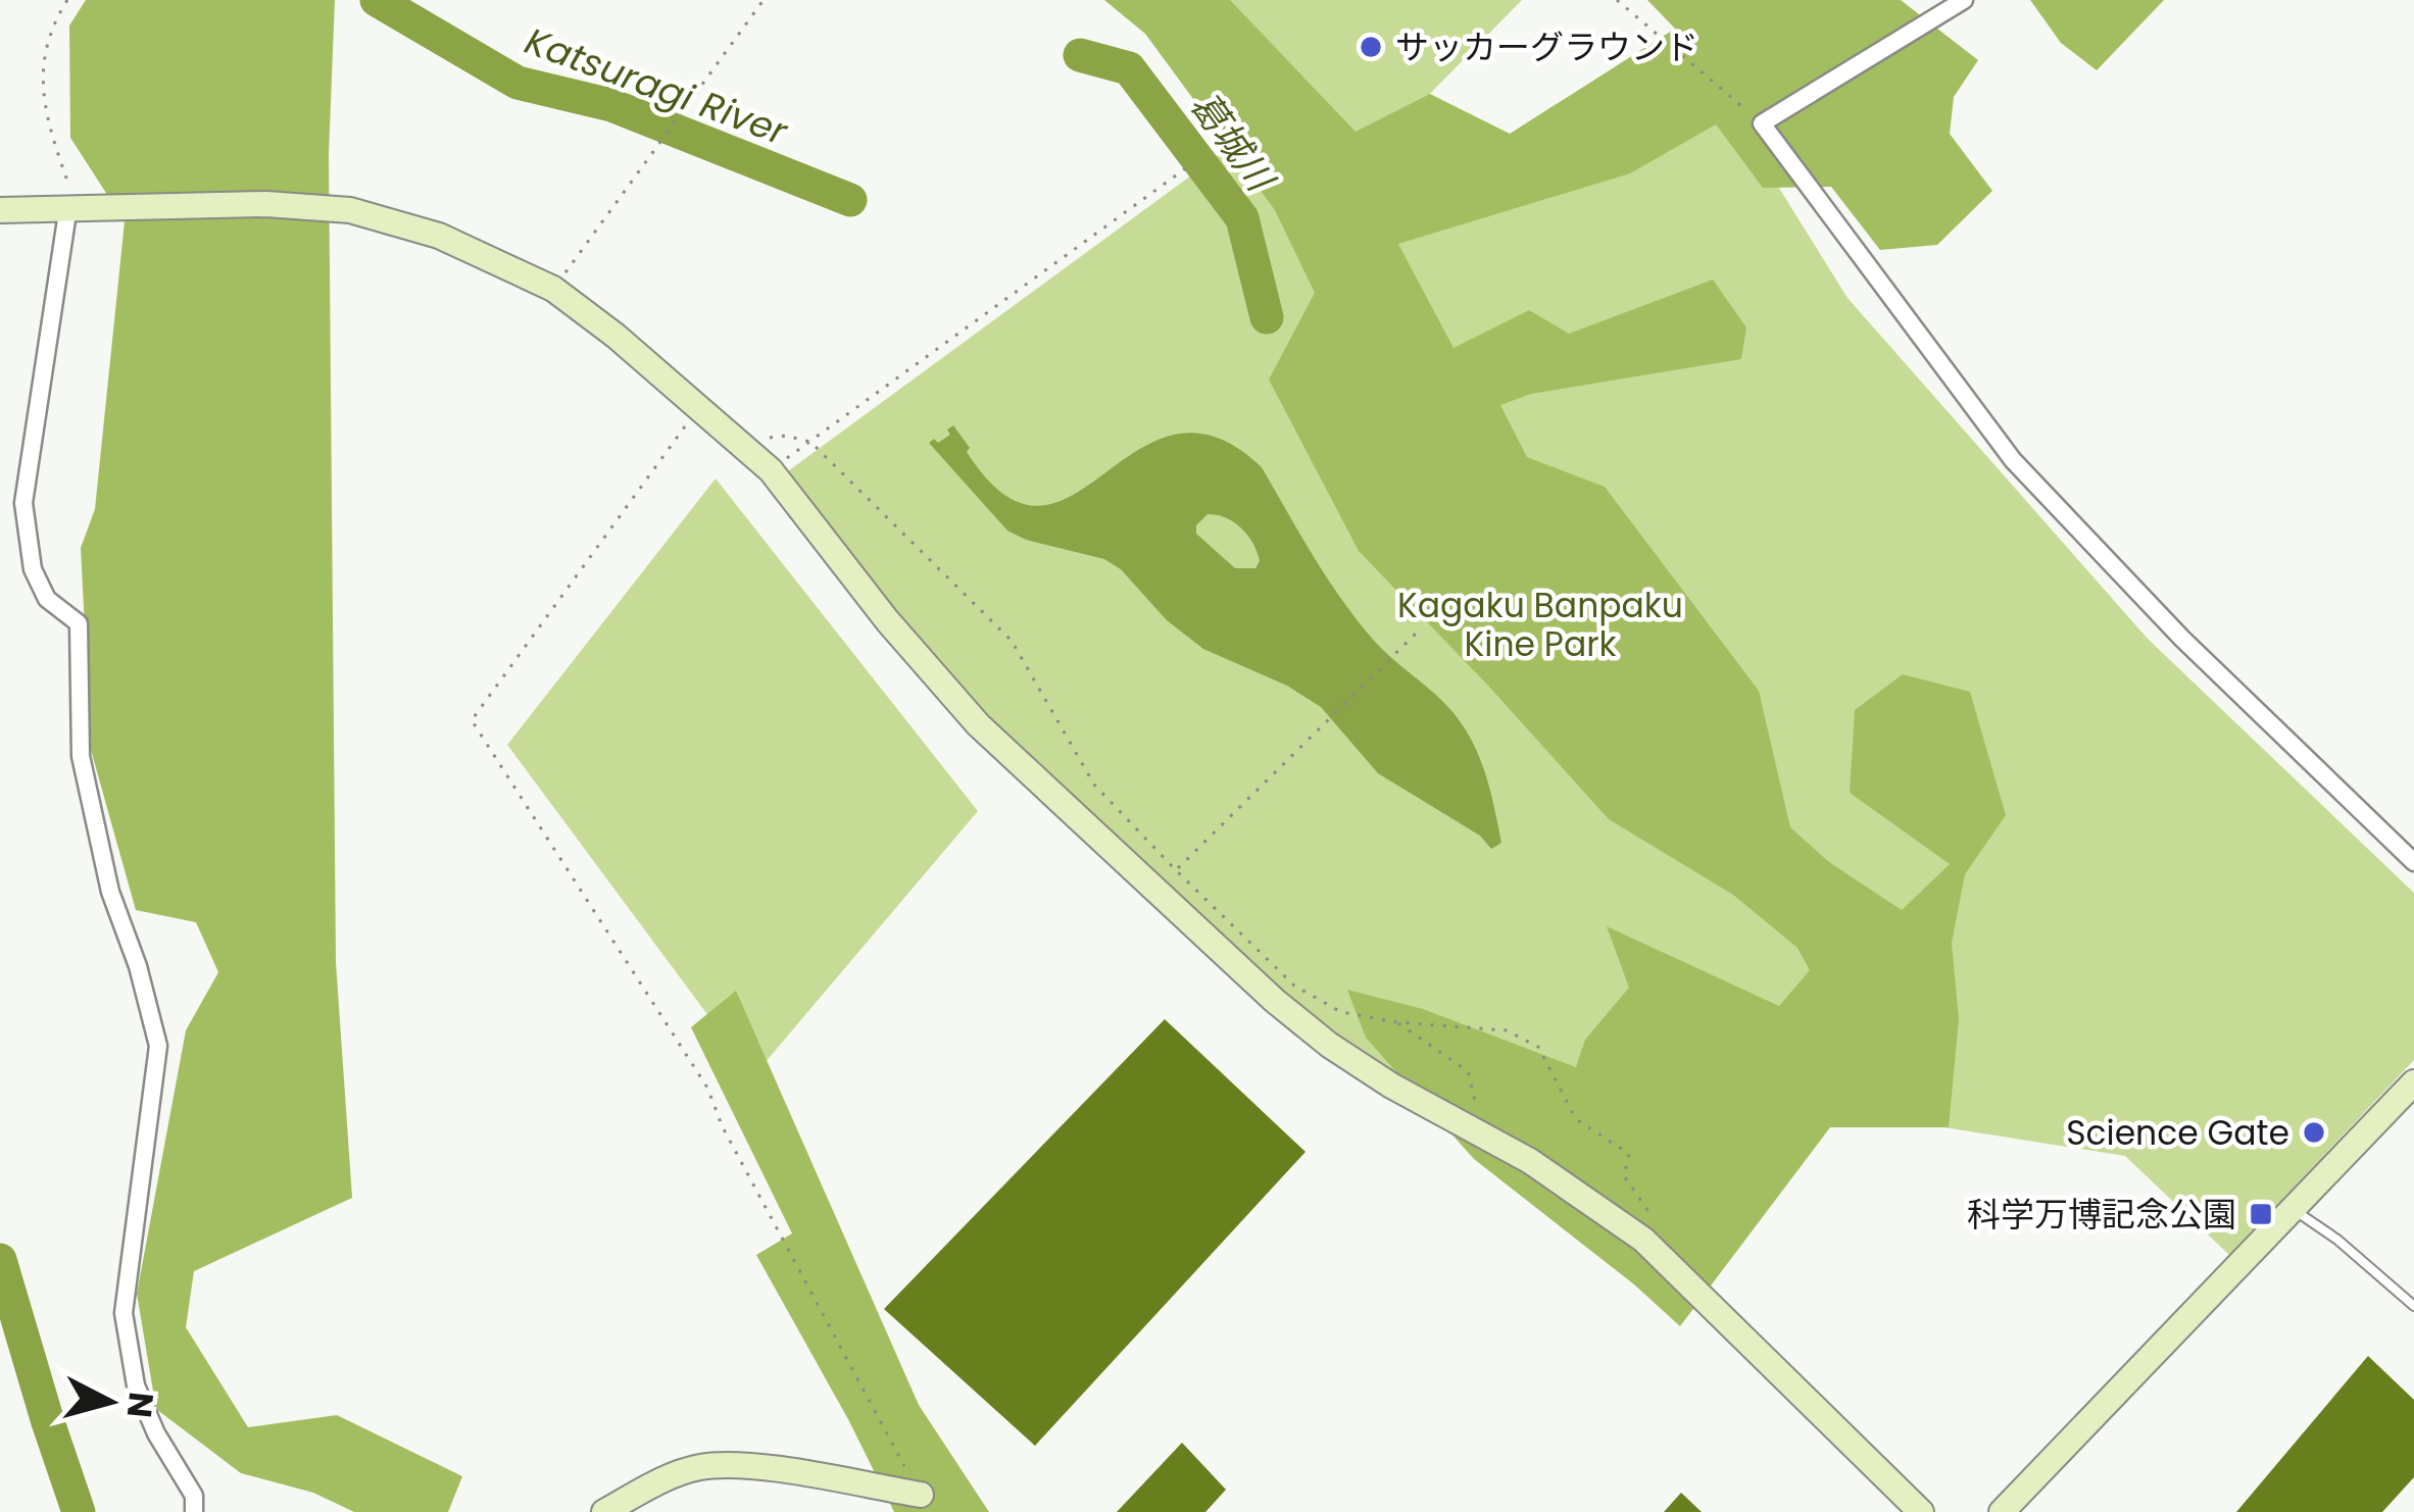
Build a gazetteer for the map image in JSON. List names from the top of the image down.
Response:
{
  "water": ["Katsuragi River", "葛城川"],
  "parks": ["Kagaku Banpaku Kine Park"],
  "places": {
    "other": ["サッカーグラウンド", "Science Gate"],
    "transit": ["科学万博記念公園"]
  },
  "north": "right"
}
